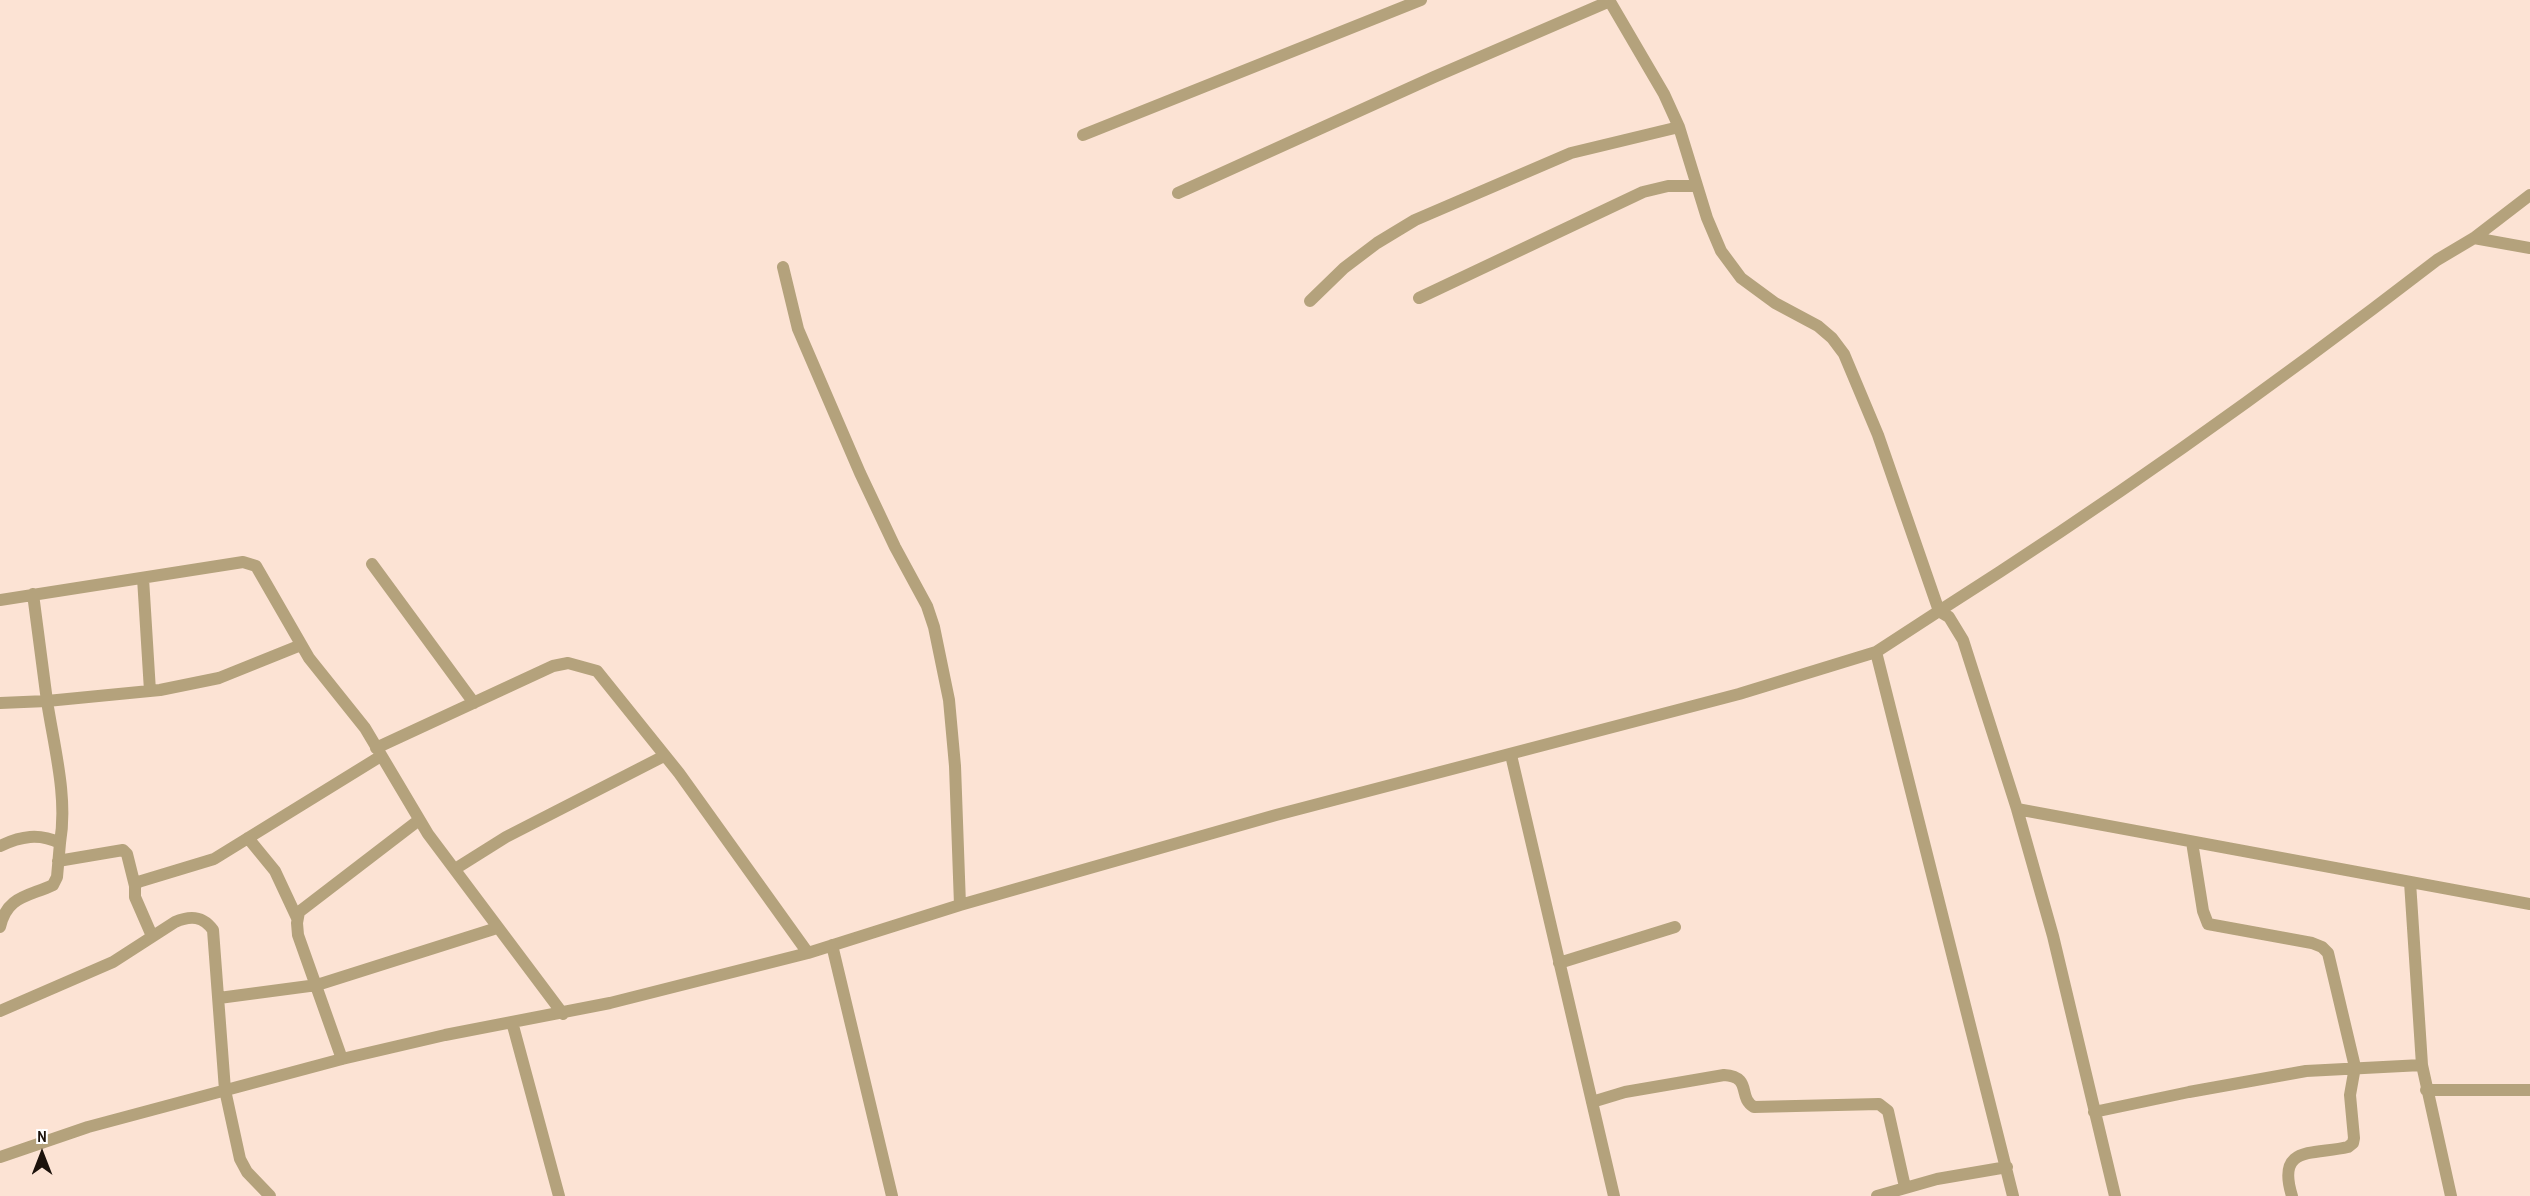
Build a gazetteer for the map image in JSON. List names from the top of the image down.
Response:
{
  "north": "top"
}
